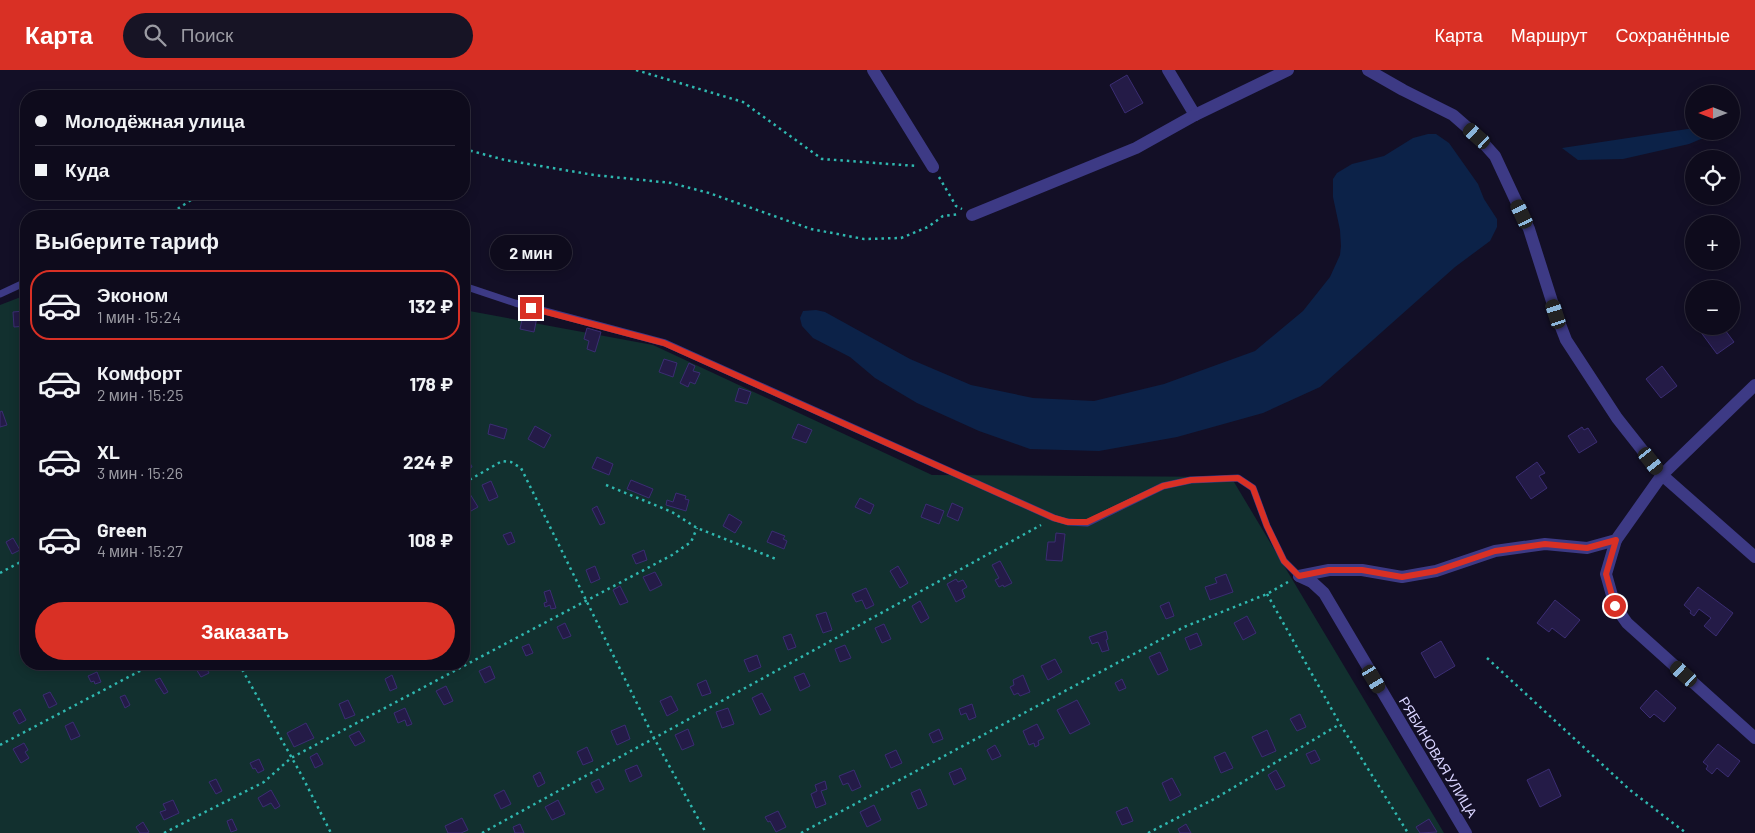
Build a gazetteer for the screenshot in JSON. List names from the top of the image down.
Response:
{
  "streets": {
    "street": ["РЯБИНОВАЯ УЛИЦА"]
  },
  "north": "left",
  "page": {
    "header": "Карта",
    "search": "Поиск",
    "nav": ["Карта", "Маршрут", "Сохранённые"],
    "map_buttons": ["+", "−"],
    "banner": ["Молодёжная улица", "Куда"],
    "heading": "Выберите тариф",
    "bubble": "2 мин",
    "list": [
      {
        "name": "Эконом",
        "note": "1 мин · 15:24",
        "value": "132 ₽"
      },
      {
        "name": "Комфорт",
        "note": "2 мин · 15:25",
        "value": "178 ₽"
      },
      {
        "name": "XL",
        "note": "3 мин · 15:26",
        "value": "224 ₽"
      },
      {
        "name": "Green",
        "note": "4 мин · 15:27",
        "value": "108 ₽"
      }
    ],
    "buttons": "Заказать"
  }
}
